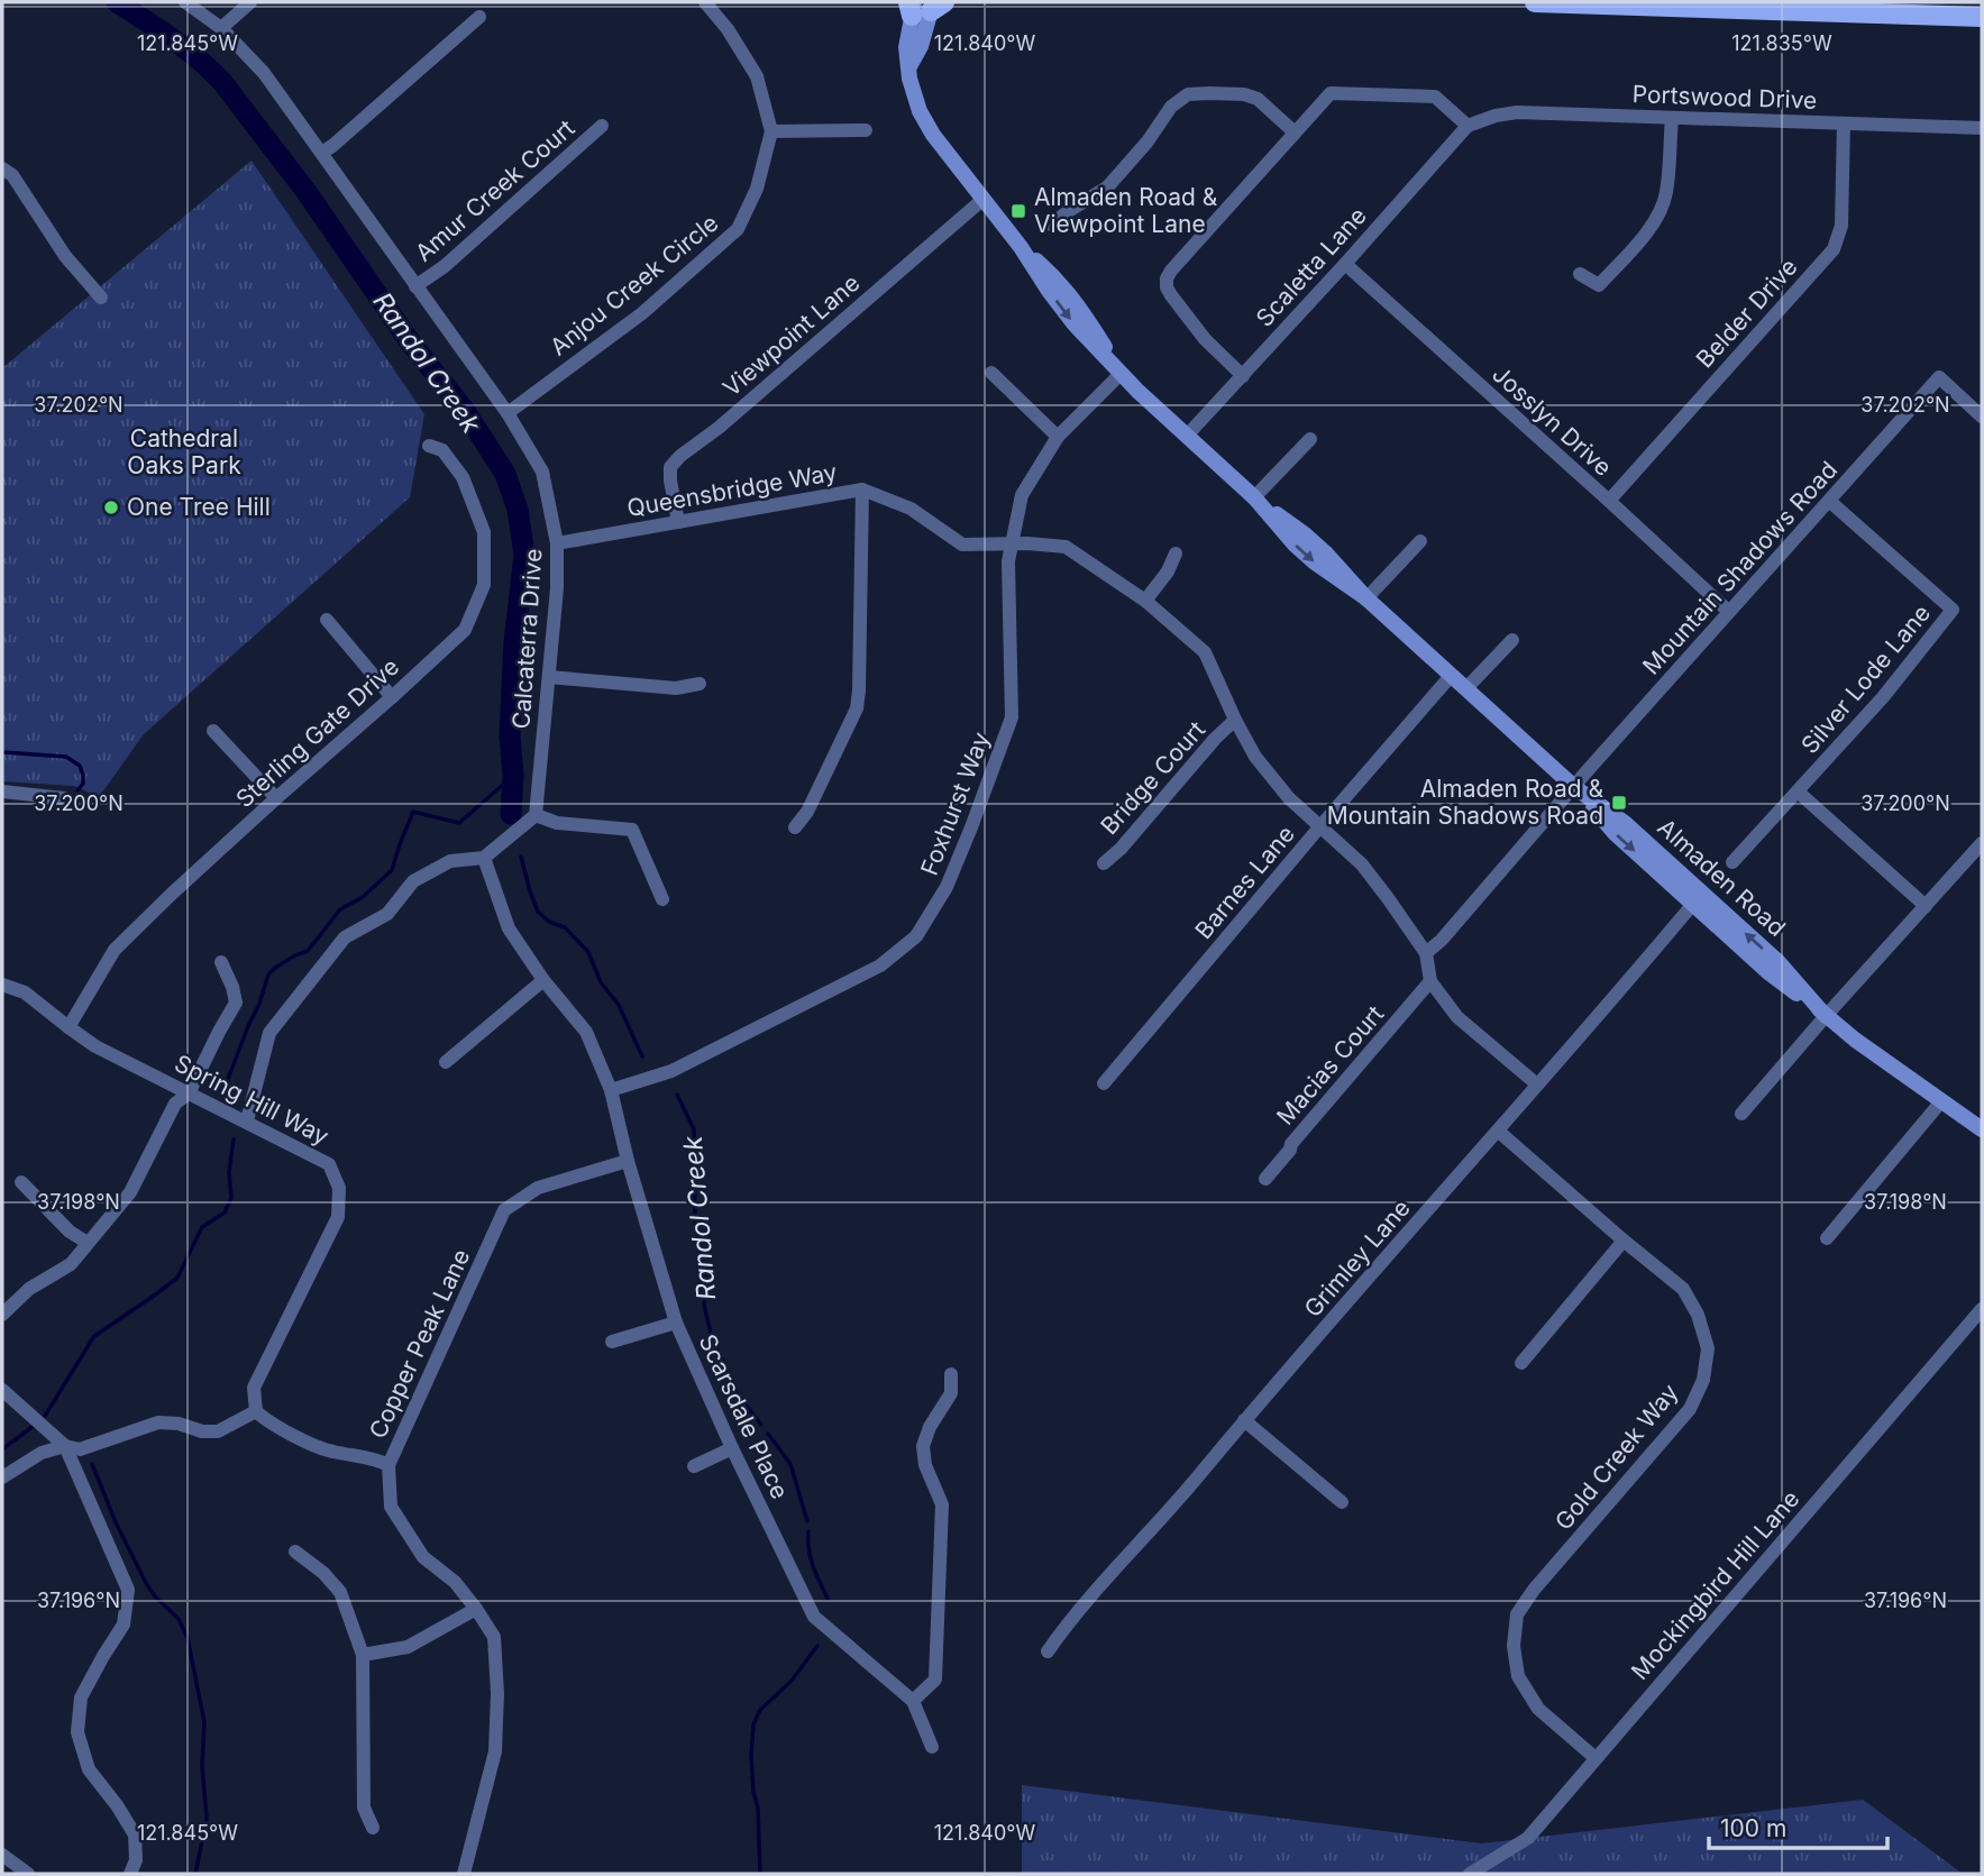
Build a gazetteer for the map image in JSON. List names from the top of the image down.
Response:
{
  "streets": {
    "street": [
      "Portswood Drive",
      "Amur Creek Court",
      "Scaletta Lane",
      "Anjou Creek Circle",
      "Belder Drive",
      "Viewpoint Lane",
      "Josslyn Drive",
      "Queensbridge Way",
      "Mountain Shadows Road",
      "Calcaterra Drive",
      "Silver Lode Lane",
      "Sterling Gate Drive",
      "Bridge Court",
      "Foxhurst Way",
      "Almaden Road",
      "Barnes Lane",
      "Macias Court",
      "Spring Hill Way",
      "Grimley Lane",
      "Copper Peak Lane",
      "Scarsdale Place",
      "Gold Creek Way",
      "Mockingbird Hill Lane"
    ]
  },
  "crossings": [
    ["Portswood Drive", "Scaletta Lane"],
    ["Portswood Drive", "Belder Drive"],
    ["Amur Creek Court", "Calcaterra Drive"],
    ["Scaletta Lane", "Josslyn Drive"],
    ["Scaletta Lane", "Almaden Road"],
    ["Anjou Creek Circle", "Calcaterra Drive"],
    ["Belder Drive", "Josslyn Drive"],
    ["Viewpoint Lane", "Queensbridge Way"],
    ["Viewpoint Lane", "Almaden Road"],
    ["Josslyn Drive", "Mountain Shadows Road"],
    ["Queensbridge Way", "Mountain Shadows Road"],
    ["Queensbridge Way", "Calcaterra Drive"],
    ["Queensbridge Way", "Bridge Court"],
    ["Queensbridge Way", "Foxhurst Way"],
    ["Queensbridge Way", "Barnes Lane"],
    ["Queensbridge Way", "Macias Court"],
    ["Queensbridge Way", "Grimley Lane"],
    ["Mountain Shadows Road", "Silver Lode Lane"],
    ["Mountain Shadows Road", "Almaden Road"],
    ["Sterling Gate Drive", "Spring Hill Way"],
    ["Foxhurst Way", "Almaden Road"],
    ["Foxhurst Way", "Scarsdale Place"],
    ["Almaden Road", "Barnes Lane"],
    ["Almaden Road", "Grimley Lane"],
    ["Grimley Lane", "Gold Creek Way"],
    ["Copper Peak Lane", "Scarsdale Place"],
    ["Gold Creek Way", "Mockingbird Hill Lane"]
  ],
  "water": ["Randol Creek"],
  "parks": ["Cathedral Oaks Park"],
  "places": {
    "transit": ["Almaden Road & Viewpoint Lane", "Almaden Road & Mountain Shadows Road"],
    "other": ["One Tree Hill"]
  },
  "scale_bar": "100 m",
  "coordinates": [
    "121.845°W",
    "121.840°W",
    "121.835°W",
    "37.202°N",
    "37.200°N",
    "37.198°N",
    "37.196°N"
  ]
}
